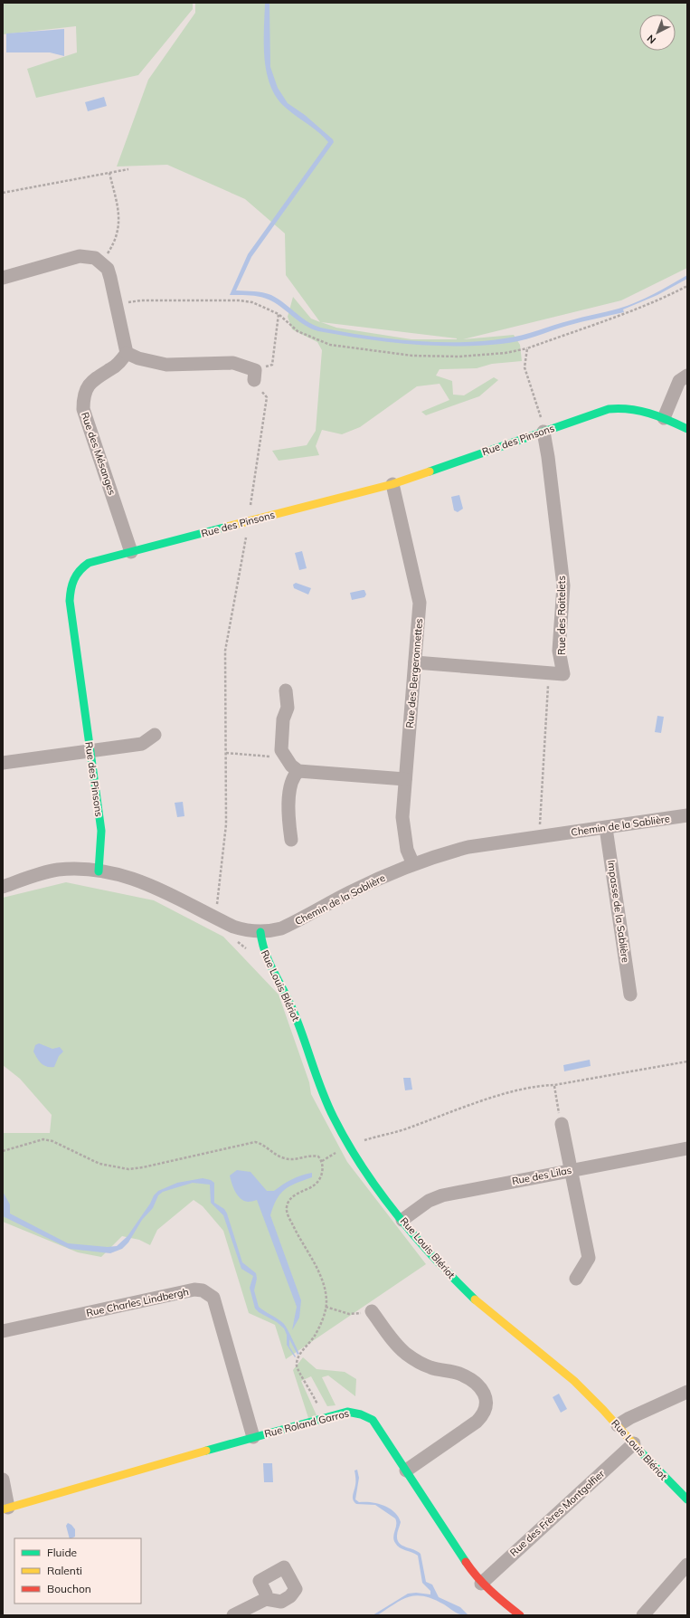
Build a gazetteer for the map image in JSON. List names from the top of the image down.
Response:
{
  "streets": {
    "street": [
      "Rue des Pinsons",
      "Rue des Mésanges",
      "Rue des Roitelets",
      "Rue des Bergeronnettes",
      "Chemin de la Sablière",
      "Impasse de la Sablière",
      "Rue Louis Blériot",
      "Rue des Lilas",
      "Rue Charles Lindbergh",
      "Rue Roland Garros",
      "Rue des Frères Montgolfier"
    ]
  },
  "crossings": [
    ["Rue des Pinsons", "Rue des Mésanges"],
    ["Rue des Pinsons", "Rue des Roitelets"],
    ["Rue des Pinsons", "Rue des Bergeronnettes"],
    ["Rue des Pinsons", "Chemin de la Sablière"],
    ["Rue des Roitelets", "Rue des Bergeronnettes"],
    ["Rue des Bergeronnettes", "Chemin de la Sablière"],
    ["Chemin de la Sablière", "Impasse de la Sablière"],
    ["Chemin de la Sablière", "Rue Louis Blériot"],
    ["Rue Louis Blériot", "Rue des Lilas"],
    ["Rue Louis Blériot", "Rue des Frères Montgolfier"],
    ["Rue Charles Lindbergh", "Rue Roland Garros"],
    ["Rue Roland Garros", "Rue des Frères Montgolfier"]
  ],
  "legend": ["Fluide", "Ralenti", "Bouchon"],
  "north": "bottom left"
}
